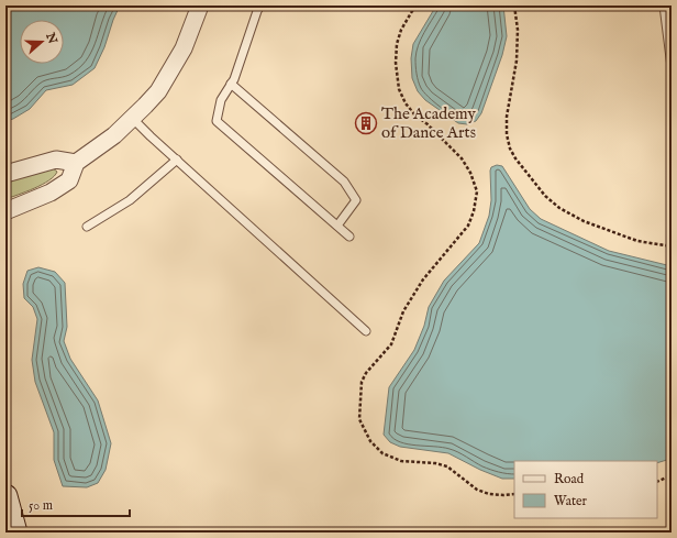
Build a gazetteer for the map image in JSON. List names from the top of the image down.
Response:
{
  "places": {
    "building": ["The Academy of Dance Arts"]
  },
  "legend": ["Road", "Water"],
  "scale_bar": "50 m",
  "north": "right"
}
